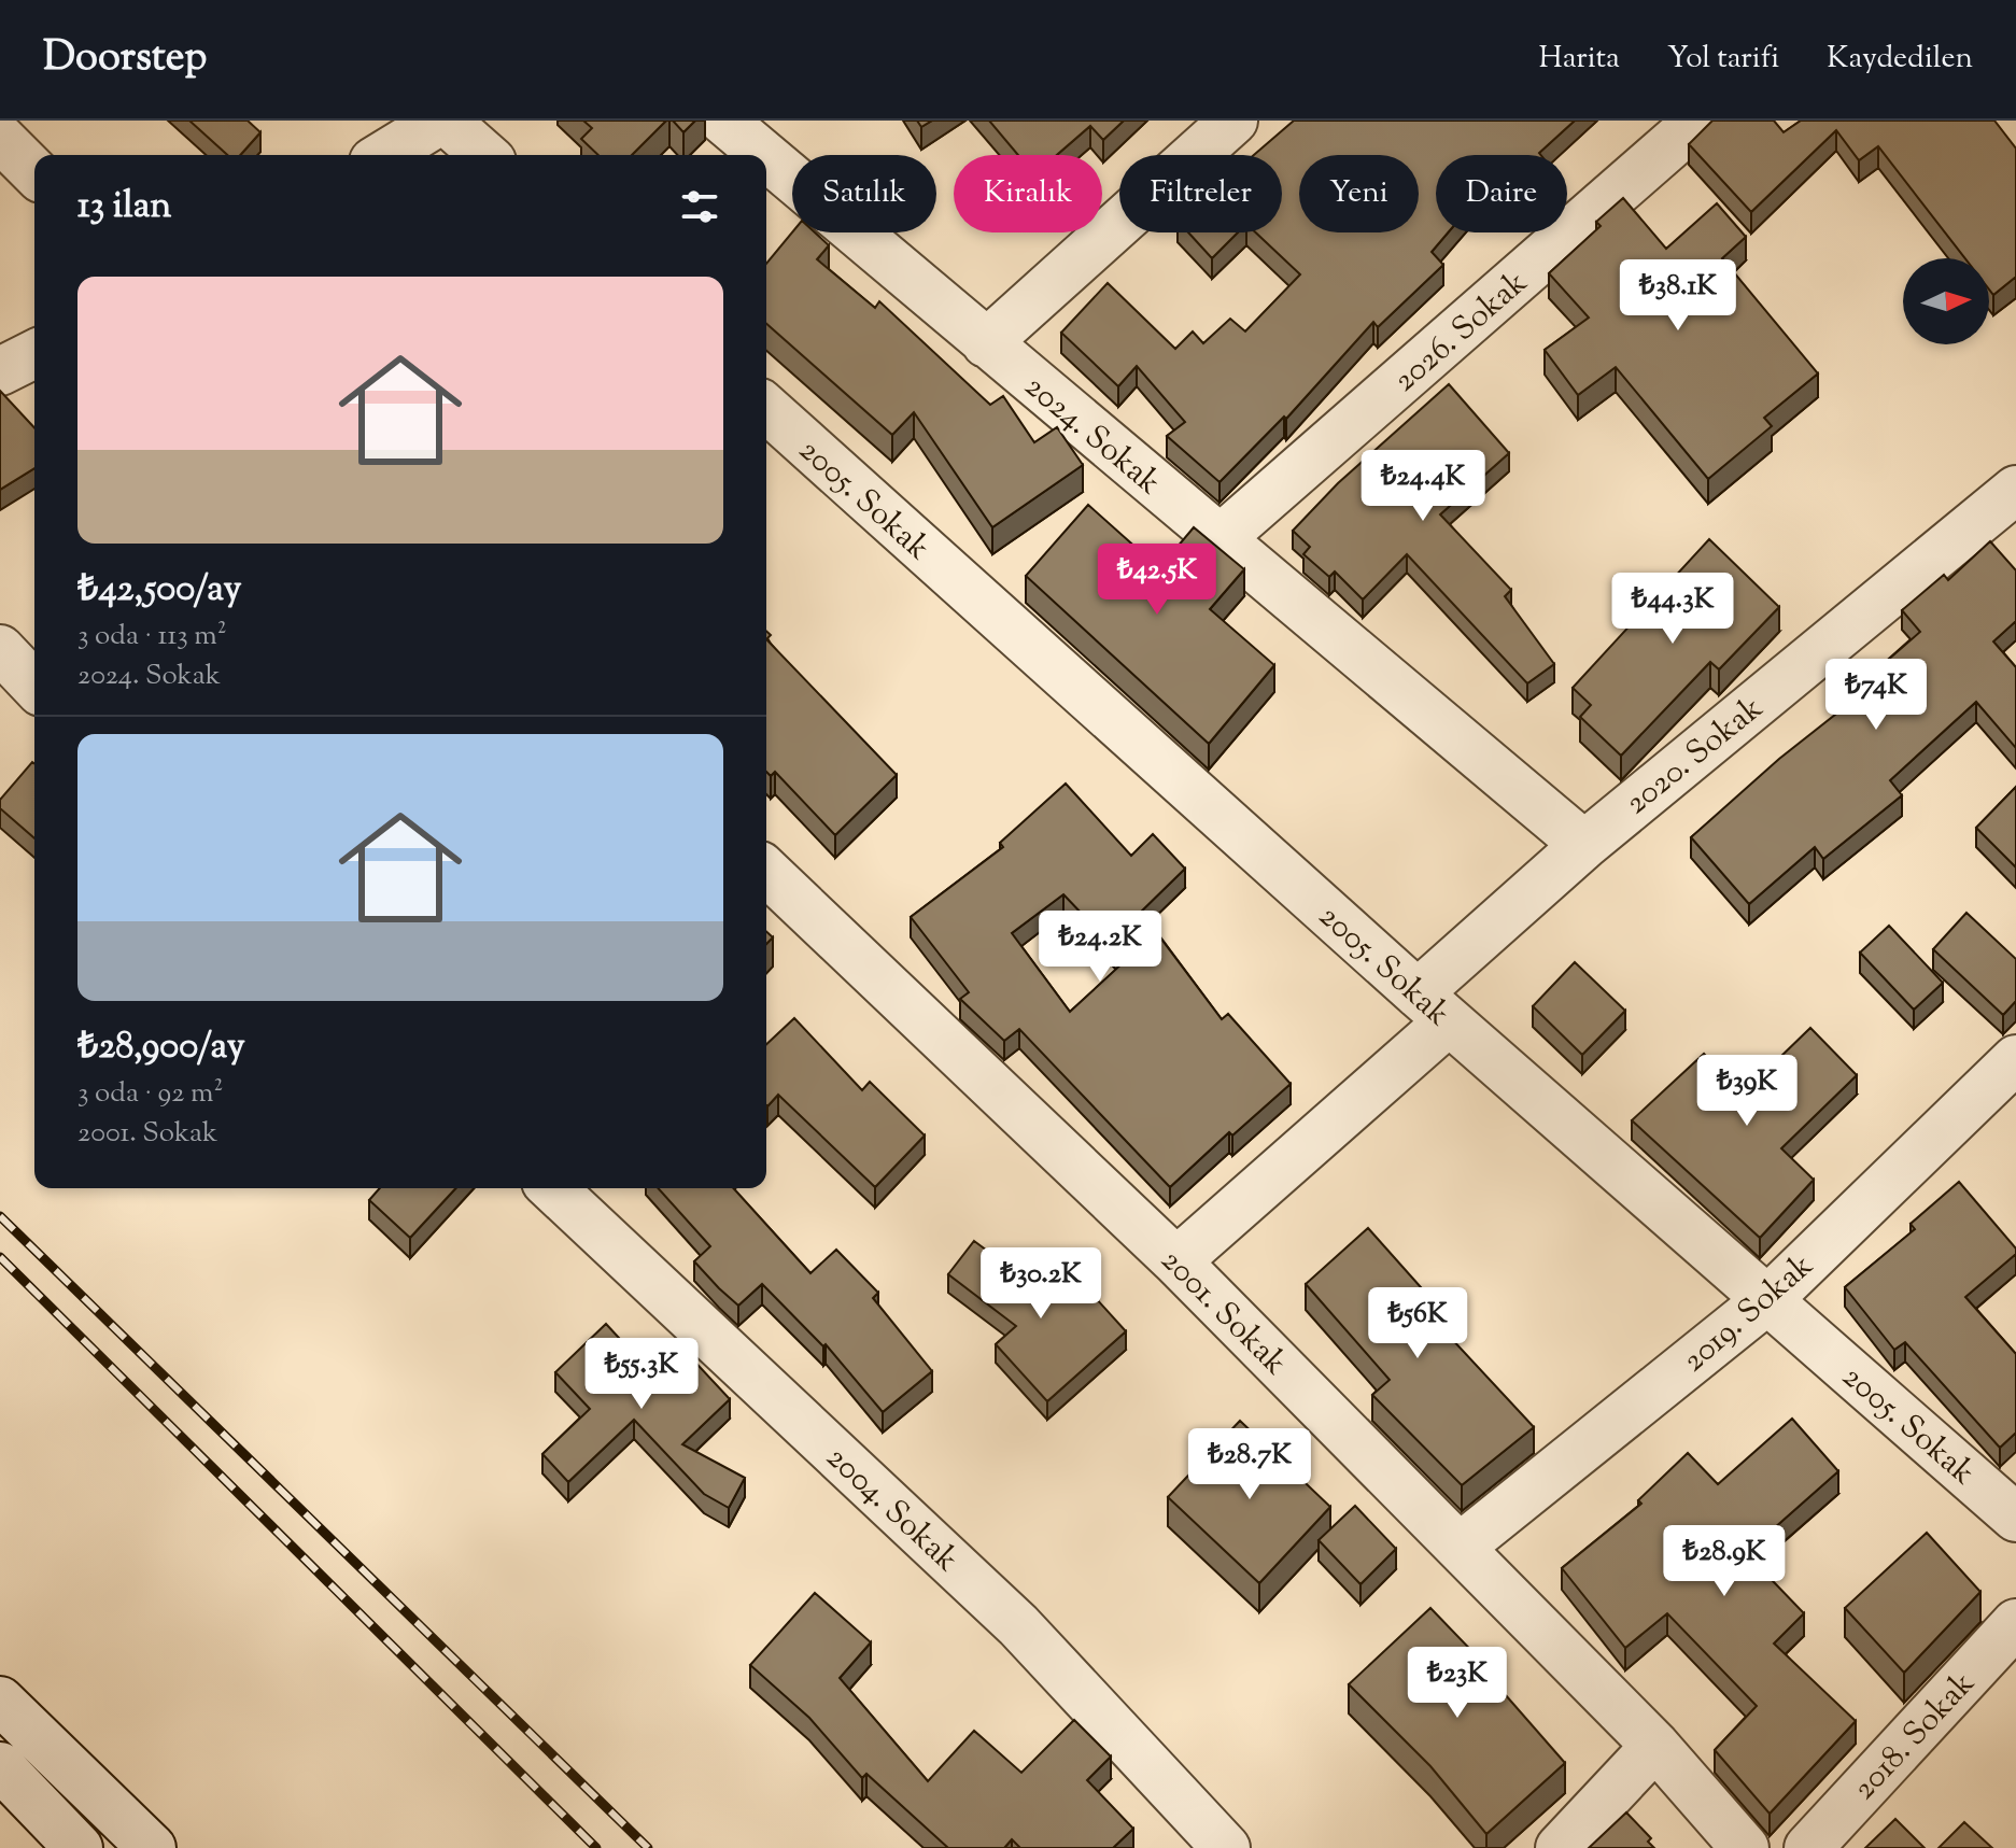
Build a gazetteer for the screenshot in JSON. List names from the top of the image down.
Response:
{
  "streets": {
    "street": [
      "2026. Sokak",
      "2024. Sokak",
      "2005. Sokak",
      "2020. Sokak",
      "2001. Sokak",
      "2019. Sokak",
      "2004. Sokak",
      "2018. Sokak"
    ]
  },
  "crossings": [
    ["2026. Sokak", "2024. Sokak"],
    ["2024. Sokak", "2020. Sokak"],
    ["2005. Sokak", "2020. Sokak"],
    ["2005. Sokak", "2019. Sokak"],
    ["2020. Sokak", "2001. Sokak"],
    ["2001. Sokak", "2019. Sokak"]
  ],
  "north": "right",
  "page": {
    "header": "Doorstep",
    "nav": ["Harita", "Yol tarifi", "Kaydedilen"],
    "chip": [
      "Satılık",
      "Kiralık",
      "Filtreler",
      "Yeni",
      "Daire"
    ],
    "heading": "13 ilan",
    "list": [
      {
        "name": "₺42,500/ay",
        "note": "3 oda · 113 m² · 2024. Sokak"
      },
      {
        "name": "₺28,900/ay",
        "note": "3 oda · 92 m² · 2001. Sokak"
      }
    ],
    "price": [
      "₺38.1K",
      "₺24.4K",
      "₺42.5K",
      "₺44.3K",
      "₺74K",
      "₺24.2K",
      "₺39K",
      "₺30.2K",
      "₺56K",
      "₺55.3K",
      "₺28.7K",
      "₺28.9K",
      "₺23K"
    ]
  }
}
